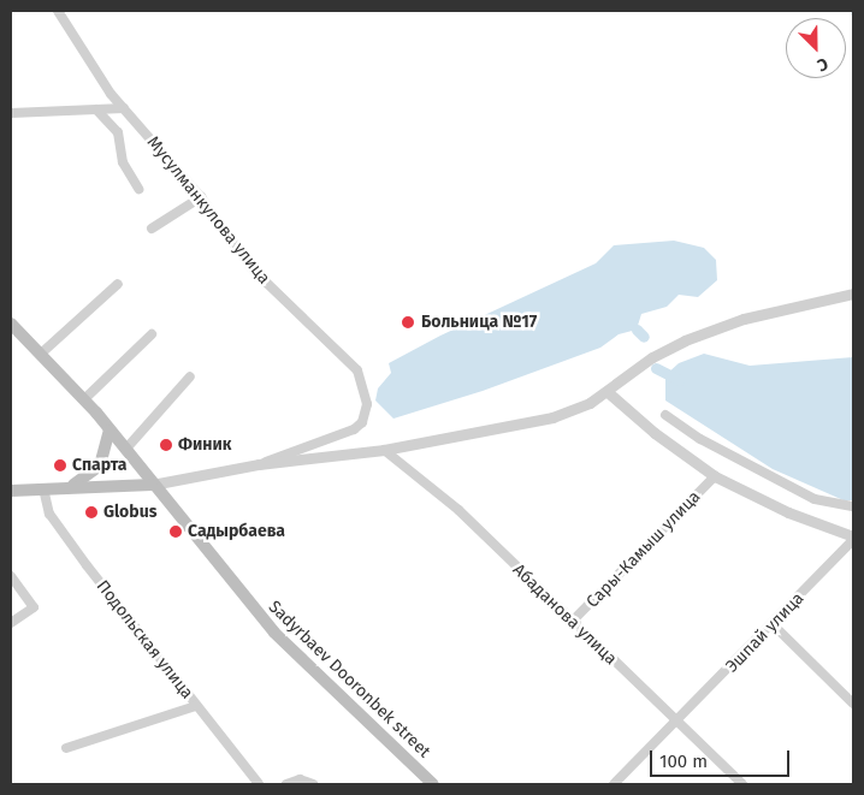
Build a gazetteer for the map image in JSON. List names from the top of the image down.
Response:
{
  "streets": {
    "main road": ["Sadyrbaev Dooronbek street"],
    "street": [
      "Мусулманкулова улица",
      "Сары-Камыш улица",
      "Абаданова улица",
      "Эшпай улица",
      "Подольская улица"
    ]
  },
  "crossings": [
    ["Сары-Камыш улица", "Абаданова улица"],
    ["Абаданова улица", "Эшпай улица"]
  ],
  "places": [
    "Больница №17",
    "Финик",
    "Спарта",
    "Globus",
    "Садырбаева"
  ],
  "scale_bar": "100 m",
  "north": "bottom right"
}
